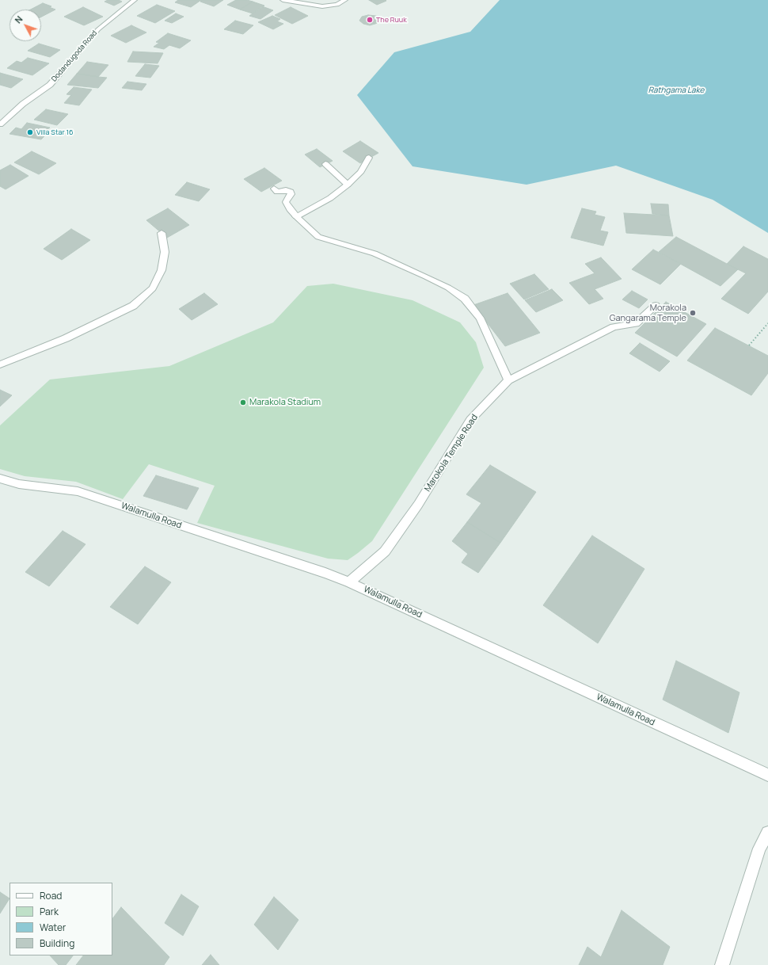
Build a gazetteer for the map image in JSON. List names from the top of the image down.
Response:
{
  "streets": {
    "street": ["Dodandugoda Road", "Marokola Temple Road", "Walamulla Road"]
  },
  "crossings": [
    ["Marokola Temple Road", "Walamulla Road"]
  ],
  "water": ["Rathgama Lake"],
  "places": [
    "The Ruuk",
    "Villa Star 16",
    "Morakola Gangarama Temple",
    "Marakola Stadium"
  ],
  "legend": [
    "Road",
    "Park",
    "Water",
    "Building"
  ],
  "north": "top left"
}
